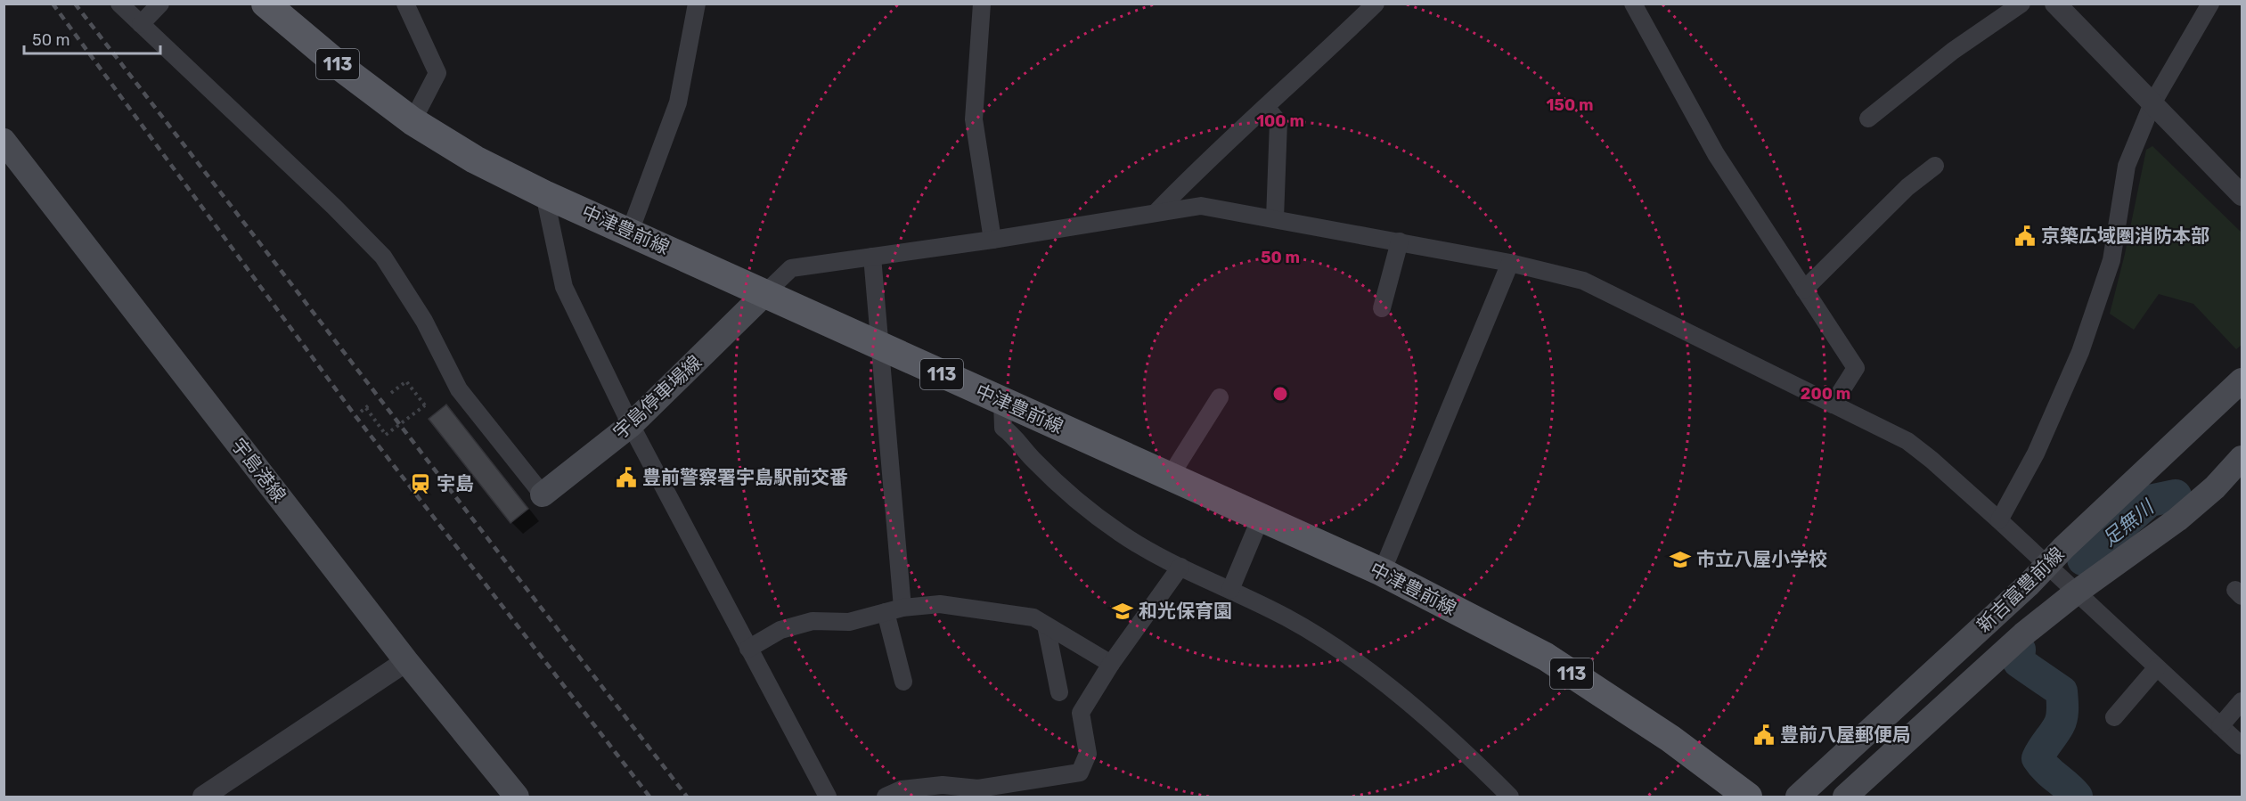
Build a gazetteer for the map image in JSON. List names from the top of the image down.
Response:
{
  "streets": {
    "main road": [
      "113",
      "中津豊前線",
      "宇島停車場線",
      "宇島港線",
      "新吉富豊前線"
    ]
  },
  "crossings": [
    ["中津豊前線", "宇島停車場線"]
  ],
  "water": ["足無川"],
  "places": {
    "public building": ["京築広域圏消防本部", "豊前警察署宇島駅前交番", "豊前八屋郵便局"],
    "station": ["宇島"],
    "school or university": ["市立八屋小学校", "和光保育園"]
  },
  "scale_bar": "50 m",
  "rings": [
    "150 m",
    "100 m",
    "50 m",
    "200 m"
  ]
}
